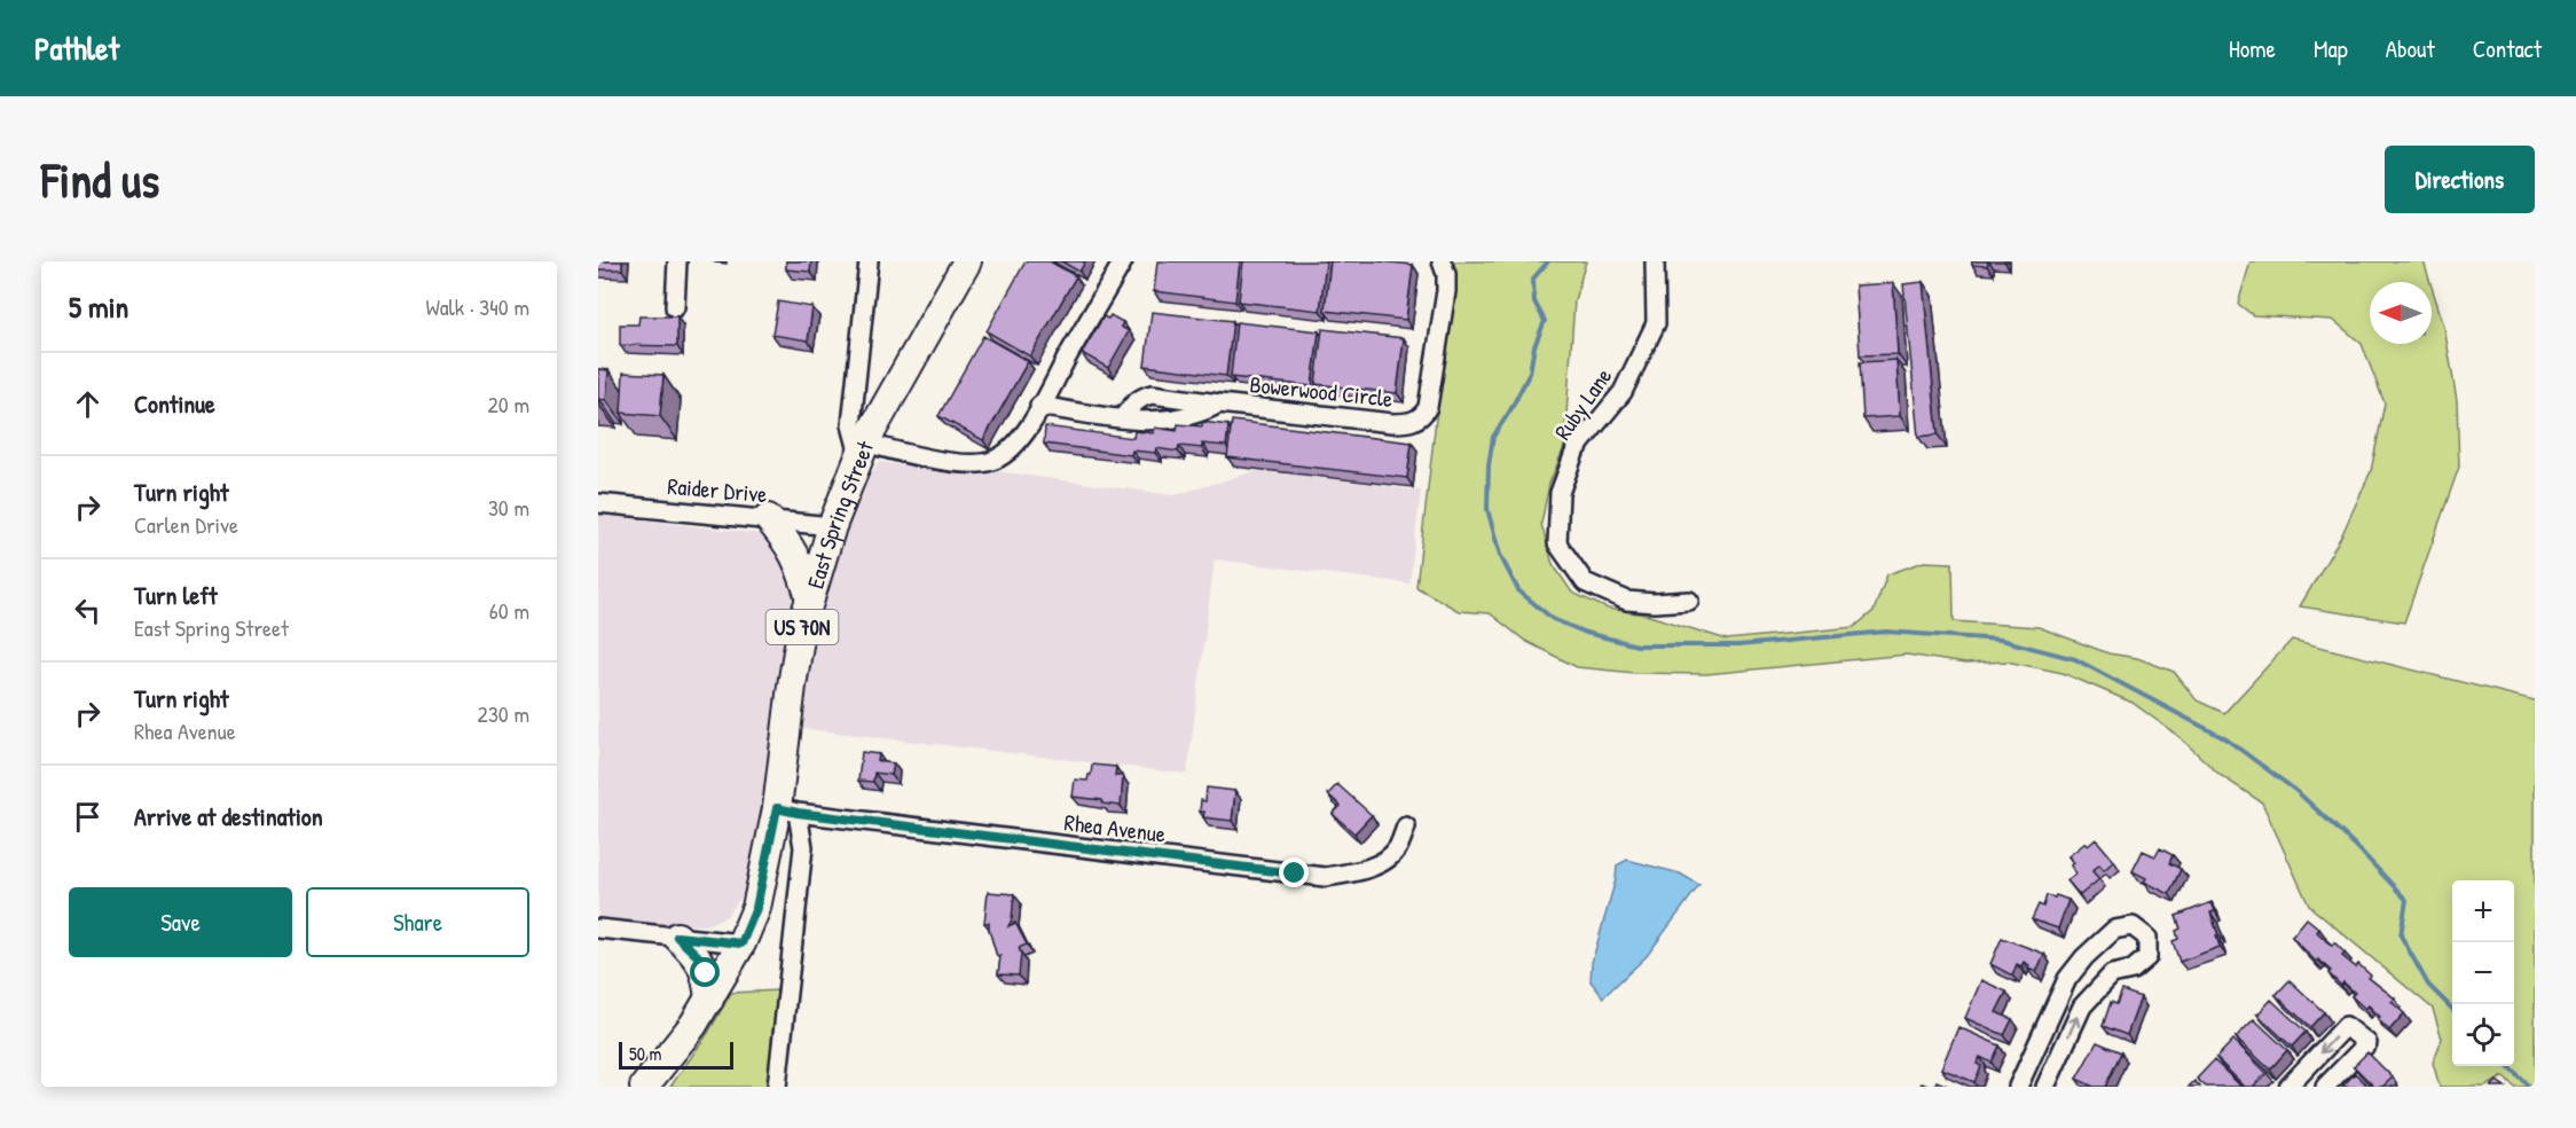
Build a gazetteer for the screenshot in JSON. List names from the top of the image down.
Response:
{
  "streets": {
    "main road": ["East Spring Street", "US 70N"],
    "street": [
      "Bowerwood Circle",
      "Ruby Lane",
      "Raider Drive",
      "Rhea Avenue"
    ]
  },
  "crossings": [
    ["Raider Drive", "East Spring Street"],
    ["East Spring Street", "Rhea Avenue"]
  ],
  "scale_bar": "50 m",
  "north": "left",
  "page": {
    "header": "Pathlet",
    "nav": [
      "Home",
      "Map",
      "About",
      "Contact"
    ],
    "buttons": [
      "Directions",
      ["Save", "Share"]
    ],
    "title": "Find us",
    "heading": ["5 min", "Walk · 340 m"],
    "list": [
      ["Continue", "20 m"],
      ["Turn right", "Carlen Drive", "30 m"],
      ["Turn left", "East Spring Street", "60 m"],
      ["Turn right", "Rhea Avenue", "230 m"],
      "Arrive at destination"
    ],
    "map_buttons": ["+", "−"],
    "scale": "50 m"
  }
}
